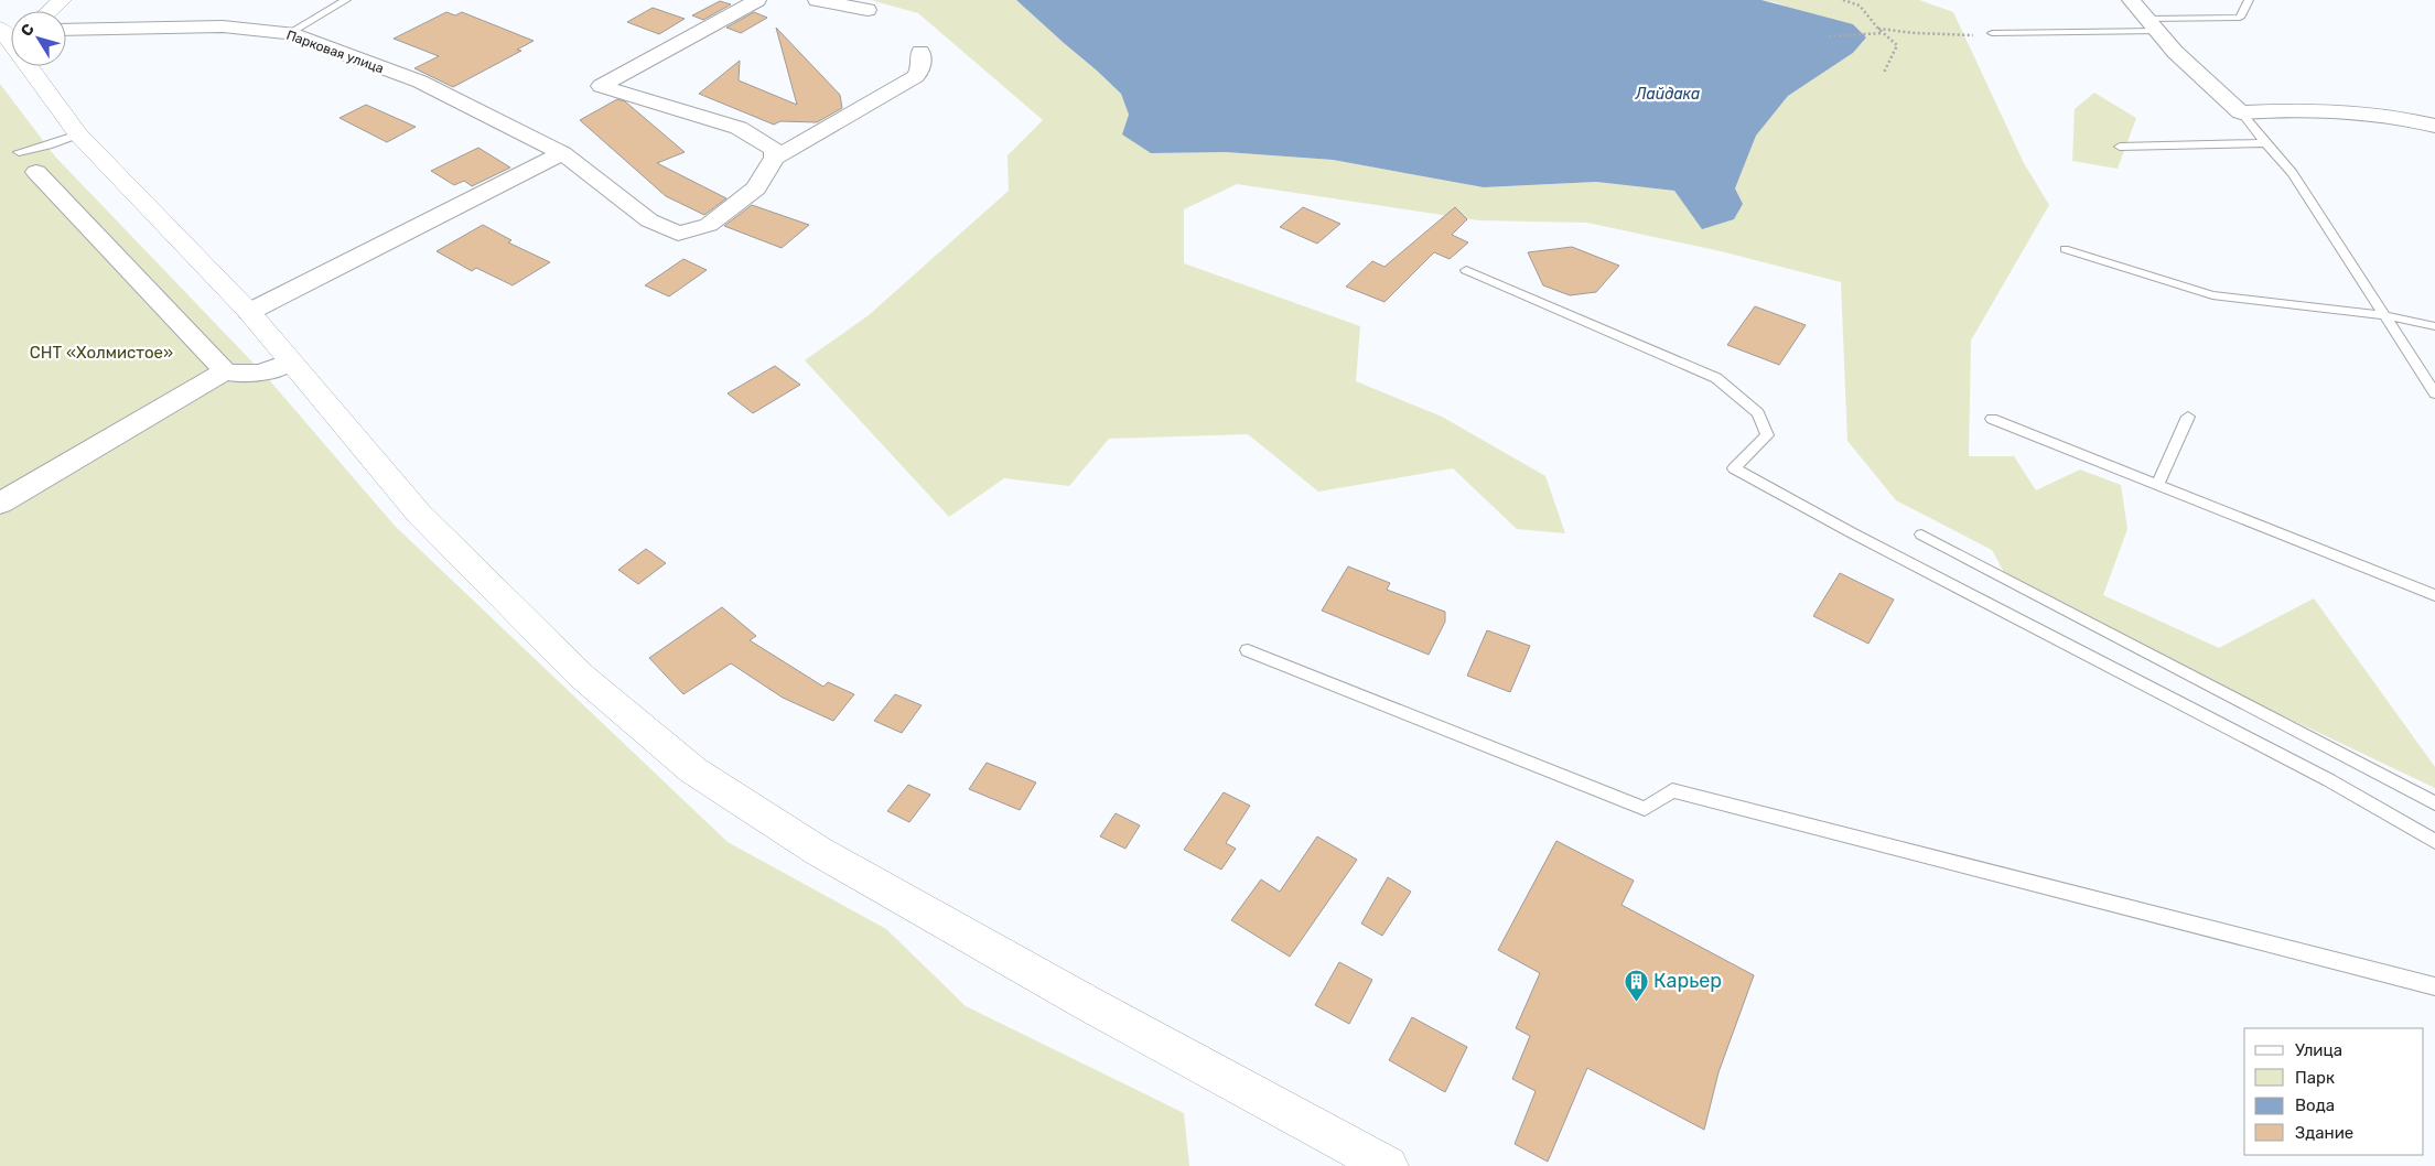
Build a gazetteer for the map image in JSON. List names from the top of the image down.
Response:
{
  "streets": {
    "street": ["Парковая улица"]
  },
  "water": ["Лайдака"],
  "parks": ["СНТ «Холмистое»"],
  "places": {
    "building": ["Карьер"]
  },
  "legend": [
    "Улица",
    "Парк",
    "Вода",
    "Здание"
  ],
  "north": "top left"
}
